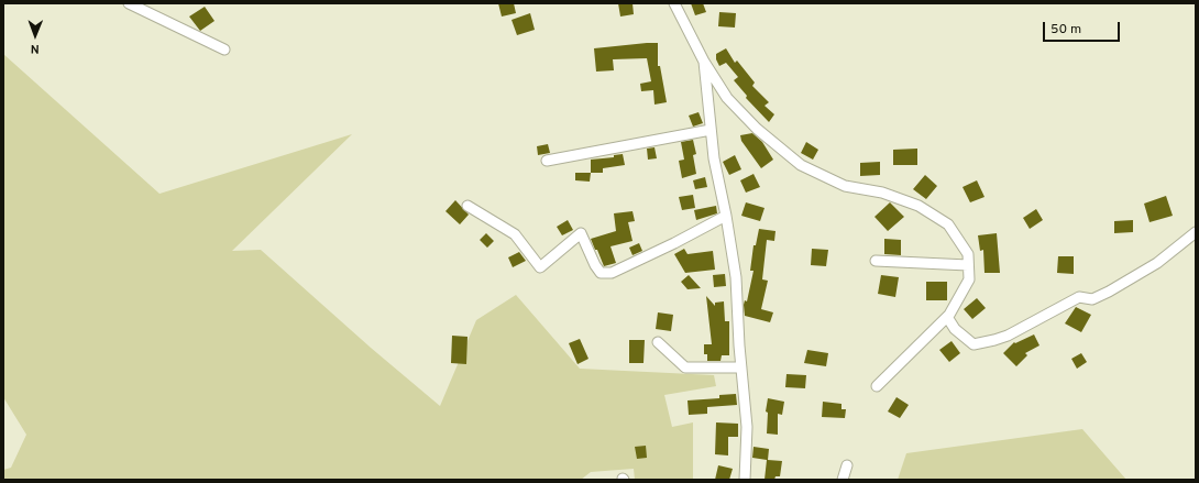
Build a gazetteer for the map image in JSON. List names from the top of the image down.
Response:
{
  "scale_bar": "50 m",
  "north": "bottom"
}
